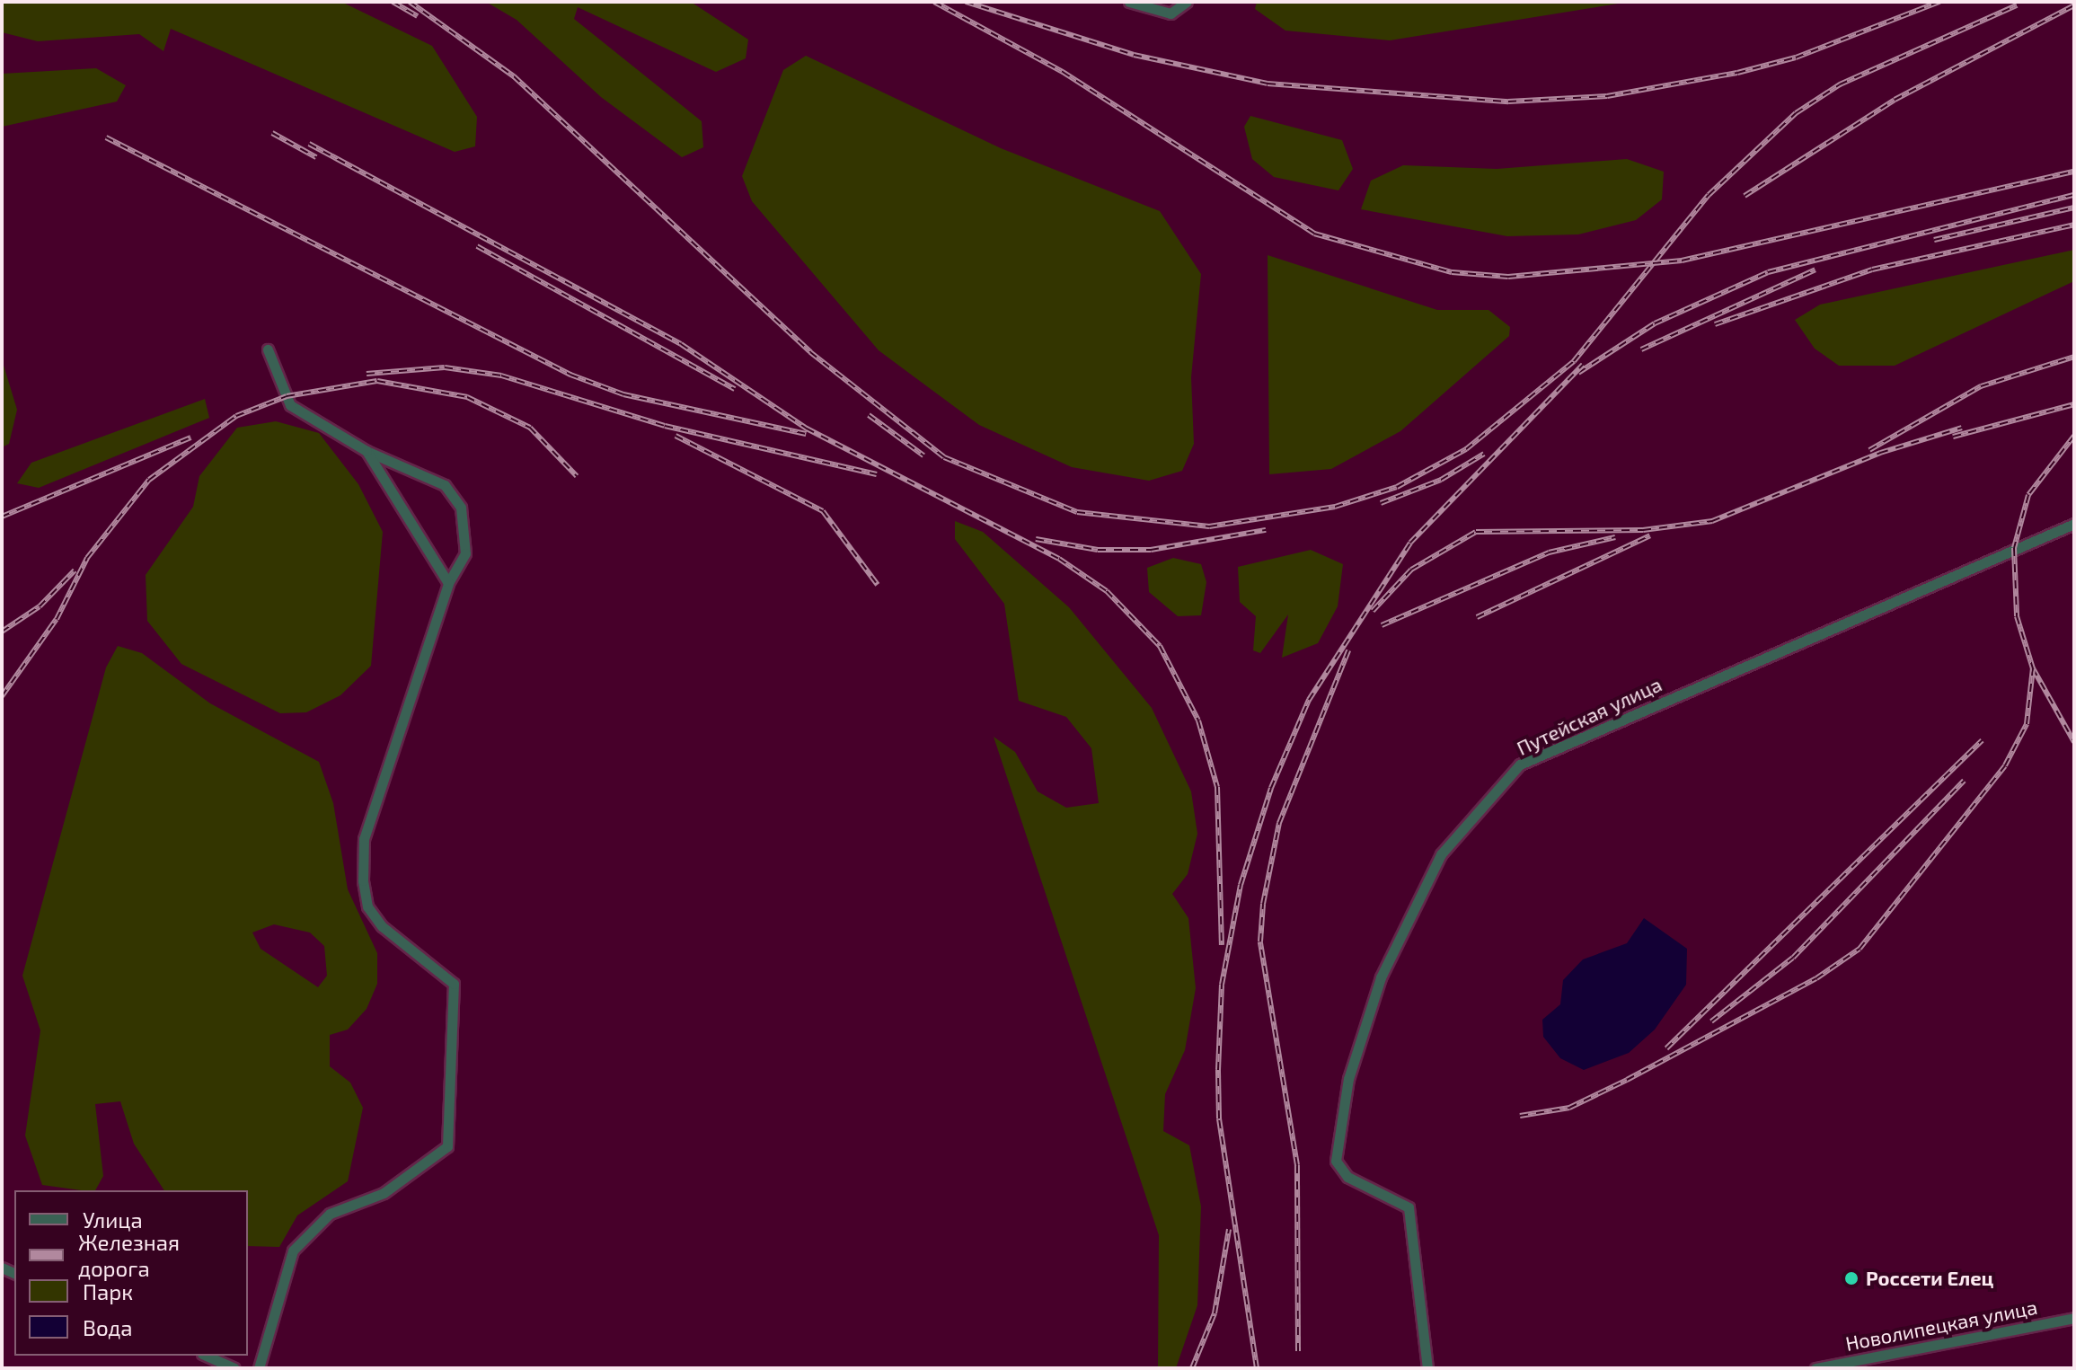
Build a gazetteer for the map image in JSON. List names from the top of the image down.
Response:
{
  "streets": {
    "street": ["Путейская улица", "Новолипецкая улица"]
  },
  "places": ["Россети Елец"],
  "legend": [
    "Улица",
    "Железная дорога",
    "Парк",
    "Вода"
  ]
}
